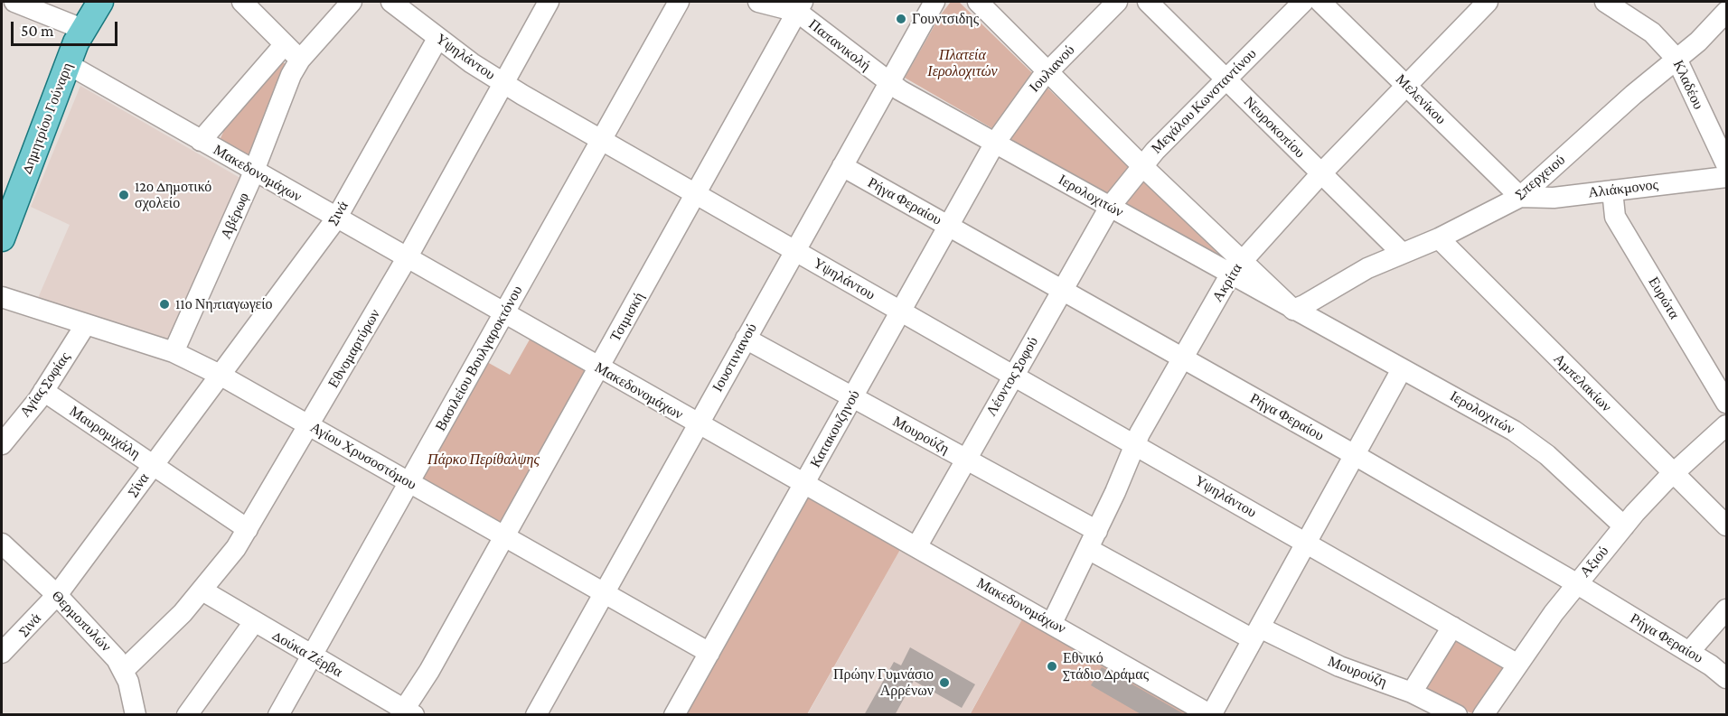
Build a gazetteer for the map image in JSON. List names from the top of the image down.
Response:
{
  "streets": {
    "main road": ["Δημητρίου Γούναρη"],
    "street": [
      "Παπανικολή",
      "Υψηλάντου",
      "Ιουλιανού",
      "Κλαδέου",
      "Μελενίκου",
      "Μεγάλου Κωνσταντίνου",
      "Νευροκοπίου",
      "Μακεδονομάχων",
      "Σπερχειού",
      "Αλιάκμονος",
      "Ιερολοχιτών",
      "Ρήγα Φεραίου",
      "Σινά",
      "Αβέρωφ",
      "Ακρίτα",
      "Ευρώτα",
      "Τσιμισκή",
      "Εθνομαρτύρων",
      "Ιουστινιανού",
      "Βασιλείου Βουλγαροκτόνου",
      "Λέοντος Σοφού",
      "Αμπελακίων",
      "Αγίας Σοφίας",
      "Κατακουζηνού",
      "Μαυρομιχάλη",
      "Μουρούζη",
      "Αγίου Χρυσοστόμου",
      "Σίνα",
      "Αξιού",
      "Θερμοπυλών",
      "Δούκα Ζέρβα"
    ]
  },
  "crossings": [
    ["Παπανικολή", "Ιερολοχιτών"],
    ["Παπανικολή", "Τσιμισκή"],
    ["Παπανικολή", "Ιουστινιανού"],
    ["Υψηλάντου", "Σινά"],
    ["Υψηλάντου", "Ακρίτα"],
    ["Υψηλάντου", "Τσιμισκή"],
    ["Υψηλάντου", "Εθνομαρτύρων"],
    ["Υψηλάντου", "Ιουστινιανού"],
    ["Υψηλάντου", "Βασιλείου Βουλγαροκτόνου"],
    ["Υψηλάντου", "Λέοντος Σοφού"],
    ["Υψηλάντου", "Κατακουζηνού"],
    ["Υψηλάντου", "Αξιού"],
    ["Ιουλιανού", "Ιερολοχιτών"],
    ["Ιουλιανού", "Κατακουζηνού"],
    ["Κλαδέου", "Σπερχειού"],
    ["Μελενίκου", "Σπερχειού"],
    ["Μελενίκου", "Αλιάκμονος"],
    ["Μελενίκου", "Ακρίτα"],
    ["Μεγάλου Κωνσταντίνου", "Νευροκοπίου"],
    ["Μεγάλου Κωνσταντίνου", "Ιερολοχιτών"],
    ["Μεγάλου Κωνσταντίνου", "Λέοντος Σοφού"],
    ["Δημητρίου Γούναρη", "Μακεδονομάχων"],
    ["Νευροκοπίου", "Σπερχειού"],
    ["Νευροκοπίου", "Ακρίτα"],
    ["Μακεδονομάχων", "Σινά"],
    ["Μακεδονομάχων", "Αβέρωφ"],
    ["Μακεδονομάχων", "Ακρίτα"],
    ["Μακεδονομάχων", "Τσιμισκή"],
    ["Μακεδονομάχων", "Εθνομαρτύρων"],
    ["Μακεδονομάχων", "Ιουστινιανού"],
    ["Μακεδονομάχων", "Βασιλείου Βουλγαροκτόνου"],
    ["Μακεδονομάχων", "Λέοντος Σοφού"],
    ["Μακεδονομάχων", "Κατακουζηνού"],
    ["Σπερχειού", "Αλιάκμονος"],
    ["Σπερχειού", "Ιερολοχιτών"],
    ["Σπερχειού", "Αμπελακίων"],
    ["Αλιάκμονος", "Ευρώτα"],
    ["Ιερολοχιτών", "Ακρίτα"],
    ["Ιερολοχιτών", "Ιουστινιανού"],
    ["Ιερολοχιτών", "Λέοντος Σοφού"],
    ["Ιερολοχιτών", "Κατακουζηνού"],
    ["Ιερολοχιτών", "Αξιού"],
    ["Ρήγα Φεραίου", "Ακρίτα"],
    ["Ρήγα Φεραίου", "Ιουστινιανού"],
    ["Ρήγα Φεραίου", "Λέοντος Σοφού"],
    ["Ρήγα Φεραίου", "Κατακουζηνού"],
    ["Ρήγα Φεραίου", "Αξιού"],
    ["Σινά", "Αγίου Χρυσοστόμου"],
    ["Σινά", "Σίνα"],
    ["Σινά", "Θερμοπυλών"],
    ["Αβέρωφ", "Αγίου Χρυσοστόμου"],
    ["Ακρίτα", "Μουρούζη"],
    ["Τσιμισκή", "Αγίου Χρυσοστόμου"],
    ["Τσιμισκή", "Δούκα Ζέρβα"],
    ["Εθνομαρτύρων", "Μαυρομιχάλη"],
    ["Εθνομαρτύρων", "Αγίου Χρυσοστόμου"],
    ["Εθνομαρτύρων", "Θερμοπυλών"],
    ["Εθνομαρτύρων", "Δούκα Ζέρβα"],
    ["Ιουστινιανού", "Μουρούζη"],
    ["Ιουστινιανού", "Αγίου Χρυσοστόμου"],
    ["Βασιλείου Βουλγαροκτόνου", "Αγίου Χρυσοστόμου"],
    ["Βασιλείου Βουλγαροκτόνου", "Δούκα Ζέρβα"],
    ["Λέοντος Σοφού", "Μουρούζη"],
    ["Αμπελακίων", "Αξιού"],
    ["Αγίας Σοφίας", "Μαυρομιχάλη"],
    ["Αγίας Σοφίας", "Αγίου Χρυσοστόμου"],
    ["Κατακουζηνού", "Μουρούζη"],
    ["Κατακουζηνού", "Αγίου Χρυσοστόμου"],
    ["Μαυρομιχάλη", "Σίνα"],
    ["Αγίου Χρυσοστόμου", "Σίνα"],
    ["Σίνα", "Θερμοπυλών"]
  ],
  "parks": ["Πλατεία Ιερολοχιτών", "Πάρκο Περίθαλψης"],
  "places": [
    "Γουντσιδης",
    "12ο Δημοτικό σχολείο",
    "11ο Νηπιαγωγείο",
    "Εθνικό Στάδιο Δράμας",
    "Πρώην Γυμνάσιο Αρρένων"
  ],
  "scale_bar": "50 m"
}
